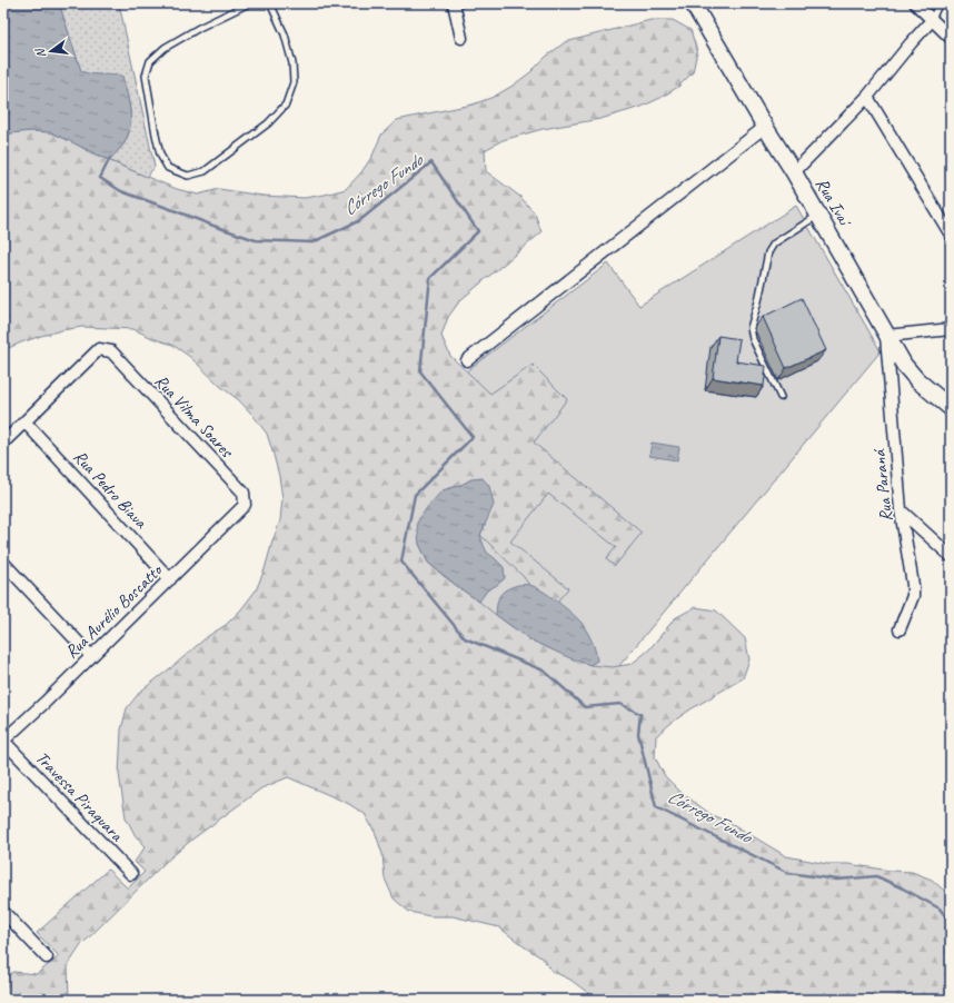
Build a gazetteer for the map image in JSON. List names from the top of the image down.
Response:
{
  "streets": {
    "main road": ["Rua Ivaí"],
    "street": [
      "Rua Vilma Soares",
      "Rua Paraná",
      "Rua Pedro Biava",
      "Rua Aurélio Boscatto",
      "Travessa Piraquara"
    ]
  },
  "crossings": [
    ["Rua Ivaí", "Rua Paraná"],
    ["Rua Vilma Soares", "Rua Pedro Biava"],
    ["Rua Vilma Soares", "Rua Aurélio Boscatto"],
    ["Rua Pedro Biava", "Rua Aurélio Boscatto"],
    ["Rua Aurélio Boscatto", "Travessa Piraquara"]
  ],
  "water": ["Córrego Fundo"],
  "north": "left"
}
